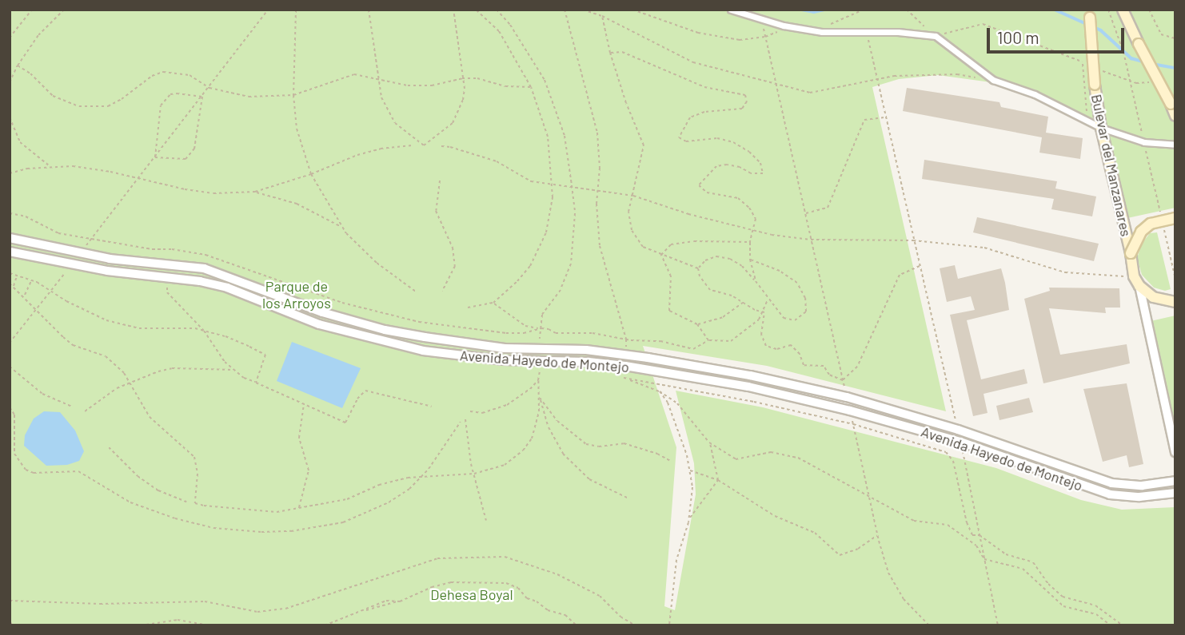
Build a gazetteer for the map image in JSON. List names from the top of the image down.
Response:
{
  "streets": {
    "main road": ["Bulevar del Manzanares"],
    "street": ["Avenida Hayedo de Montejo"]
  },
  "parks": ["Parque de los Arroyos", "Dehesa Boyal"],
  "scale_bar": "100 m"
}
